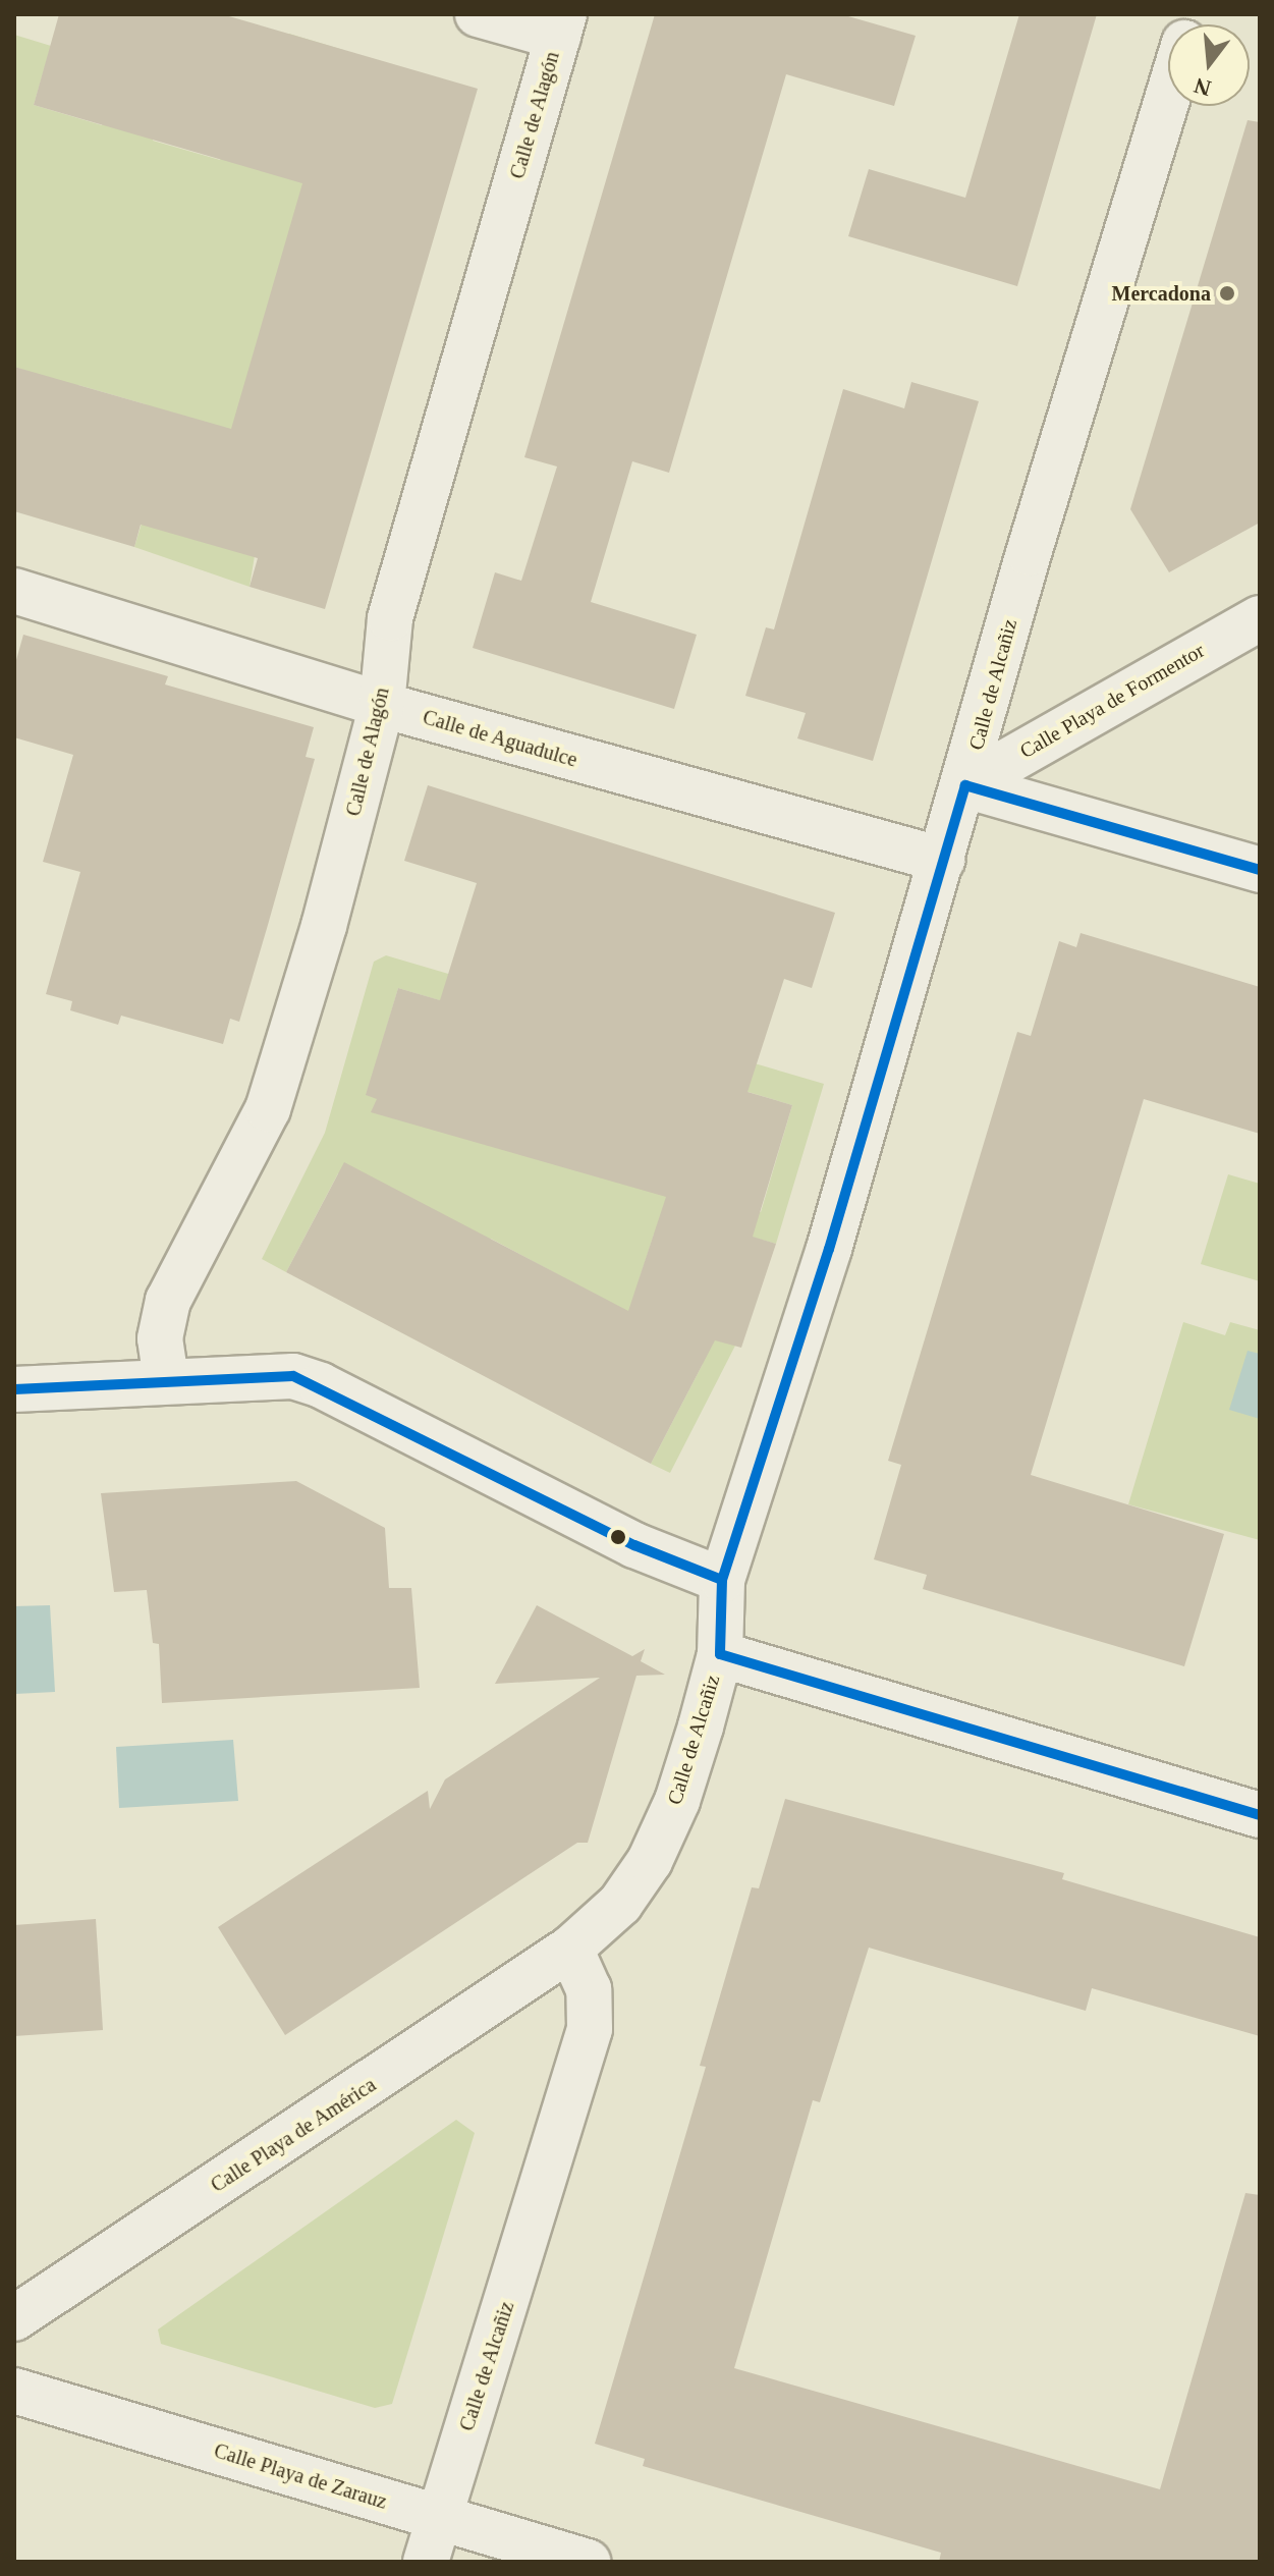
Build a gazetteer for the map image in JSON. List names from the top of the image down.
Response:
{
  "streets": {
    "street": [
      "Calle de Alagón",
      "Calle de Alcañiz",
      "Calle Playa de Formentor",
      "Calle de Aguadulce",
      "Calle Playa de América",
      "Calle Playa de Zarauz"
    ]
  },
  "crossings": [
    ["Calle de Alagón", "Calle de Aguadulce"],
    ["Calle de Alcañiz", "Calle Playa de Formentor"],
    ["Calle de Alcañiz", "Calle de Aguadulce"],
    ["Calle de Alcañiz", "Calle Playa de América"],
    ["Calle de Alcañiz", "Calle Playa de Zarauz"]
  ],
  "places": ["Mercadona"],
  "north": "bottom"
}
